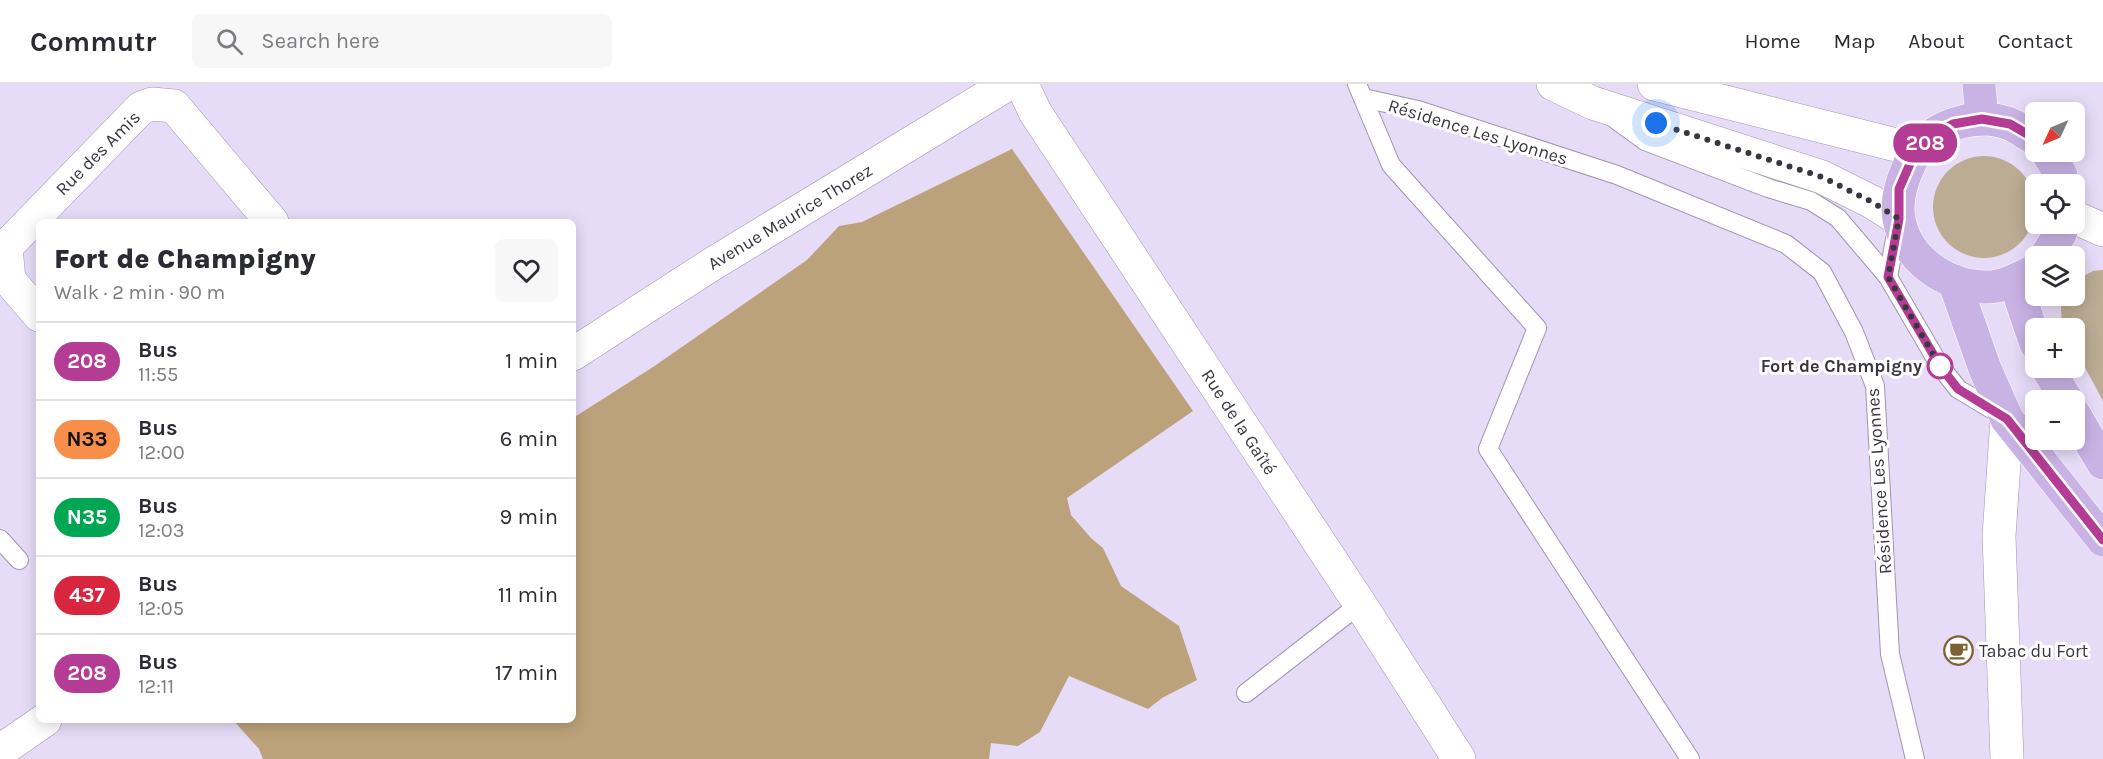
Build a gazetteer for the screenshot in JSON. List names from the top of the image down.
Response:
{
  "streets": {
    "street": ["Rue des Amis", "Avenue Maurice Thorez", "Rue de la Gaîté"],
    "lane": ["Résidence Les Lyonnes"]
  },
  "places": {
    "other": ["Fort de Champigny"],
    "cafe": ["Tabac du Fort"]
  },
  "lines": ["bus line 208"],
  "north": "bottom left",
  "page": {
    "header": "Commutr",
    "search": "Search here",
    "nav": [
      "Home",
      "Map",
      "About",
      "Contact"
    ],
    "on_map": "208",
    "map_buttons": ["+", "−"],
    "heading": ["Fort de Champigny", "Walk · 2 min · 90 m"],
    "list": [
      {
        "mark": "208",
        "name": "Bus",
        "note": "11:55",
        "value": "1 min"
      },
      {
        "mark": "N33",
        "name": "Bus",
        "note": "12:00",
        "value": "6 min"
      },
      {
        "mark": "N35",
        "name": "Bus",
        "note": "12:03",
        "value": "9 min"
      },
      {
        "mark": "437",
        "name": "Bus",
        "note": "12:05",
        "value": "11 min"
      },
      {
        "mark": "208",
        "name": "Bus",
        "note": "12:11",
        "value": "17 min"
      }
    ]
  }
}
